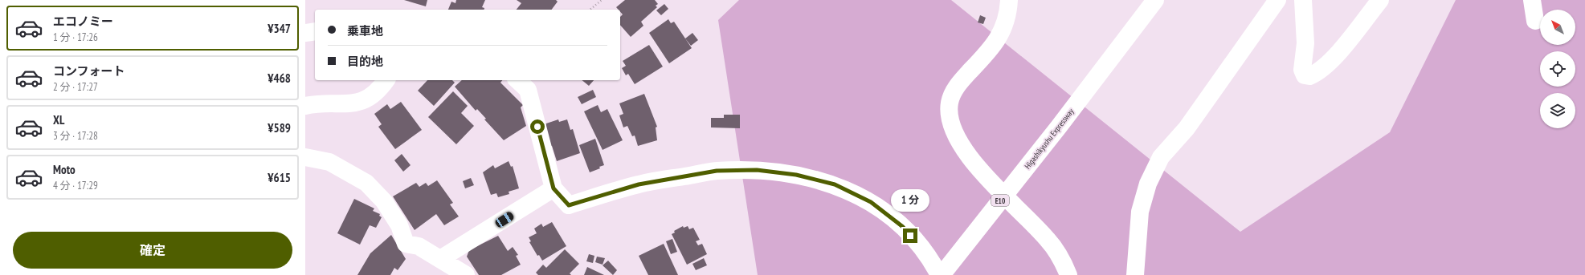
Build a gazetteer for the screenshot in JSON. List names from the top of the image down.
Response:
{
  "streets": {
    "main road": ["Higashikyushu Expressway", "E10"]
  },
  "north": "top left",
  "page": {
    "list": [
      {
        "name": "エコノミー",
        "note": "1 分 · 17:26",
        "value": "¥347"
      },
      {
        "name": "コンフォート",
        "note": "2 分 · 17:27",
        "value": "¥468"
      },
      {
        "name": "XL",
        "note": "3 分 · 17:28",
        "value": "¥589"
      },
      {
        "name": "Moto",
        "note": "4 分 · 17:29",
        "value": "¥615"
      }
    ],
    "banner": ["乗車地", "目的地"],
    "bubble": "1 分",
    "buttons": "確定"
  }
}
